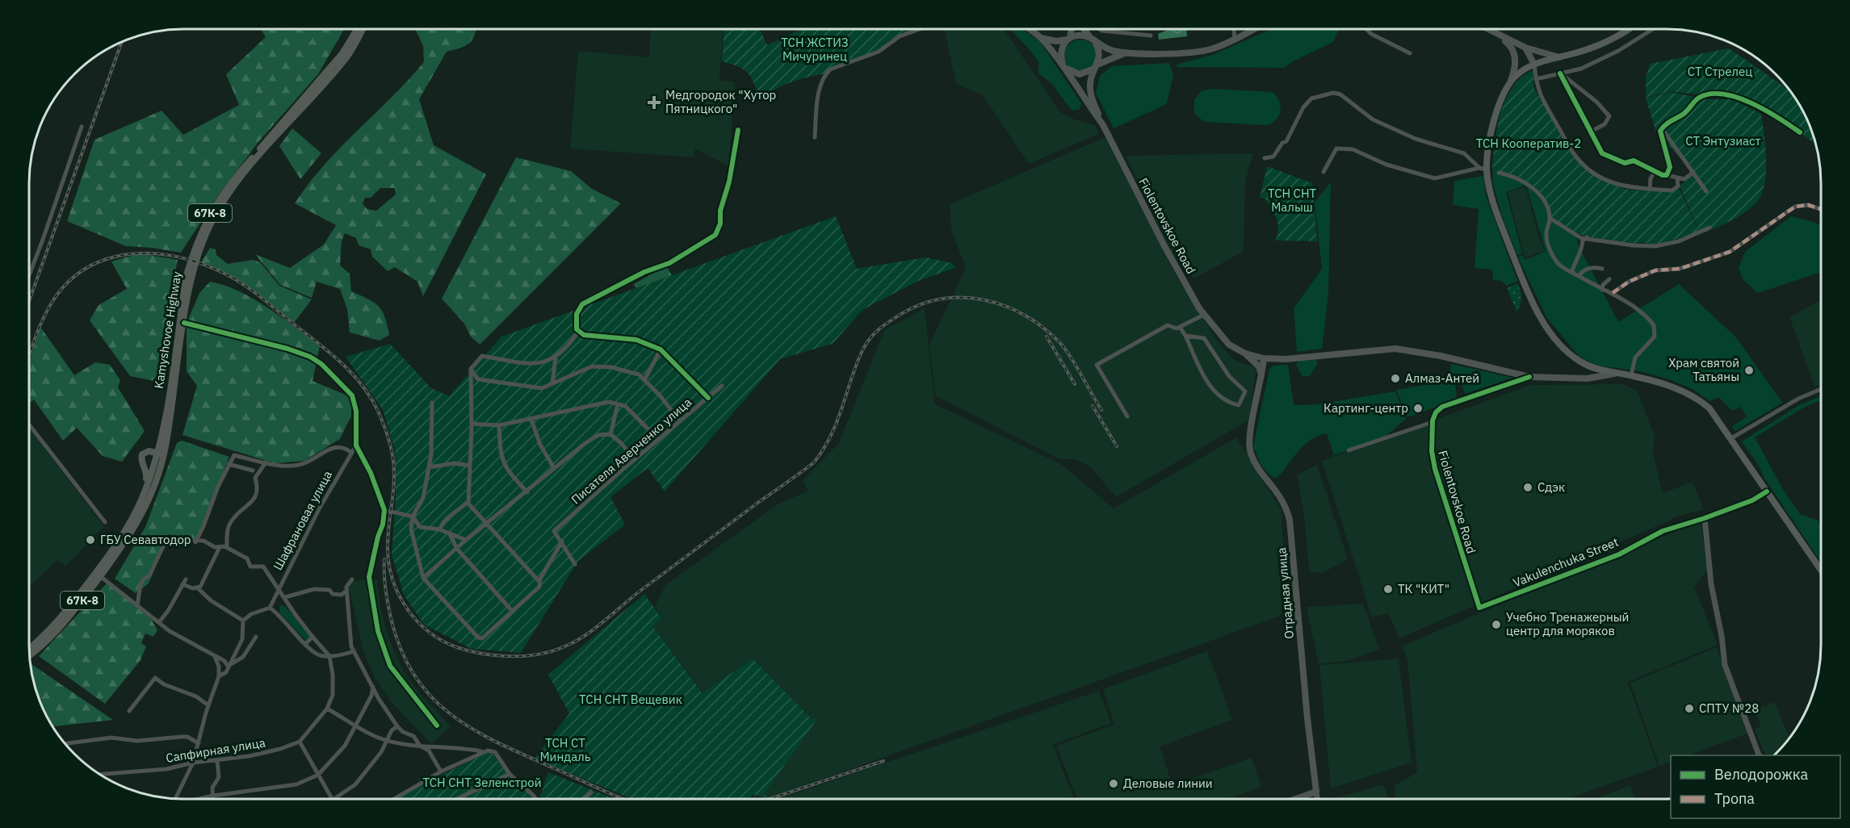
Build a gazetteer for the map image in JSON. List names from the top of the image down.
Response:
{
  "streets": {
    "main road": [
      "67К-8",
      "Fiolentovskoe Road",
      "Kamyshovoe Highway",
      "Отрадная улица"
    ],
    "street": [
      "Писателя Аверченко улица",
      "Шафрановая улица",
      "Vakulenchuka Street",
      "Сапфирная улица"
    ]
  },
  "crossings": [
    ["Fiolentovskoe Road", "Vakulenchuka Street"],
    ["Fiolentovskoe Road", "Отрадная улица"]
  ],
  "parks": [
    "ТСН ЖСТИЗ Мичуринец",
    "СТ Стрелец",
    "СТ Энтузиаст",
    "ТСН Кооператив-2",
    "ТСН СНТ Малыш",
    "ТСН СНТ Вещевик",
    "ТСН СТ Миндаль",
    "ТСН СНТ Зеленстрой"
  ],
  "places": {
    "health": ["Медгородок \"Хутор Пятницкого\""],
    "other": [
      "Храм святой Татьяны",
      "Алмаз-Антей",
      "Картинг-центр",
      "Сдэк",
      "ГБУ Севавтодор",
      "ТК \"КИТ\"",
      "Учебно Тренажерный центр для моряков",
      "СПТУ №28",
      "Деловые линии"
    ]
  },
  "legend": ["Велодорожка", "Тропа"]
}
